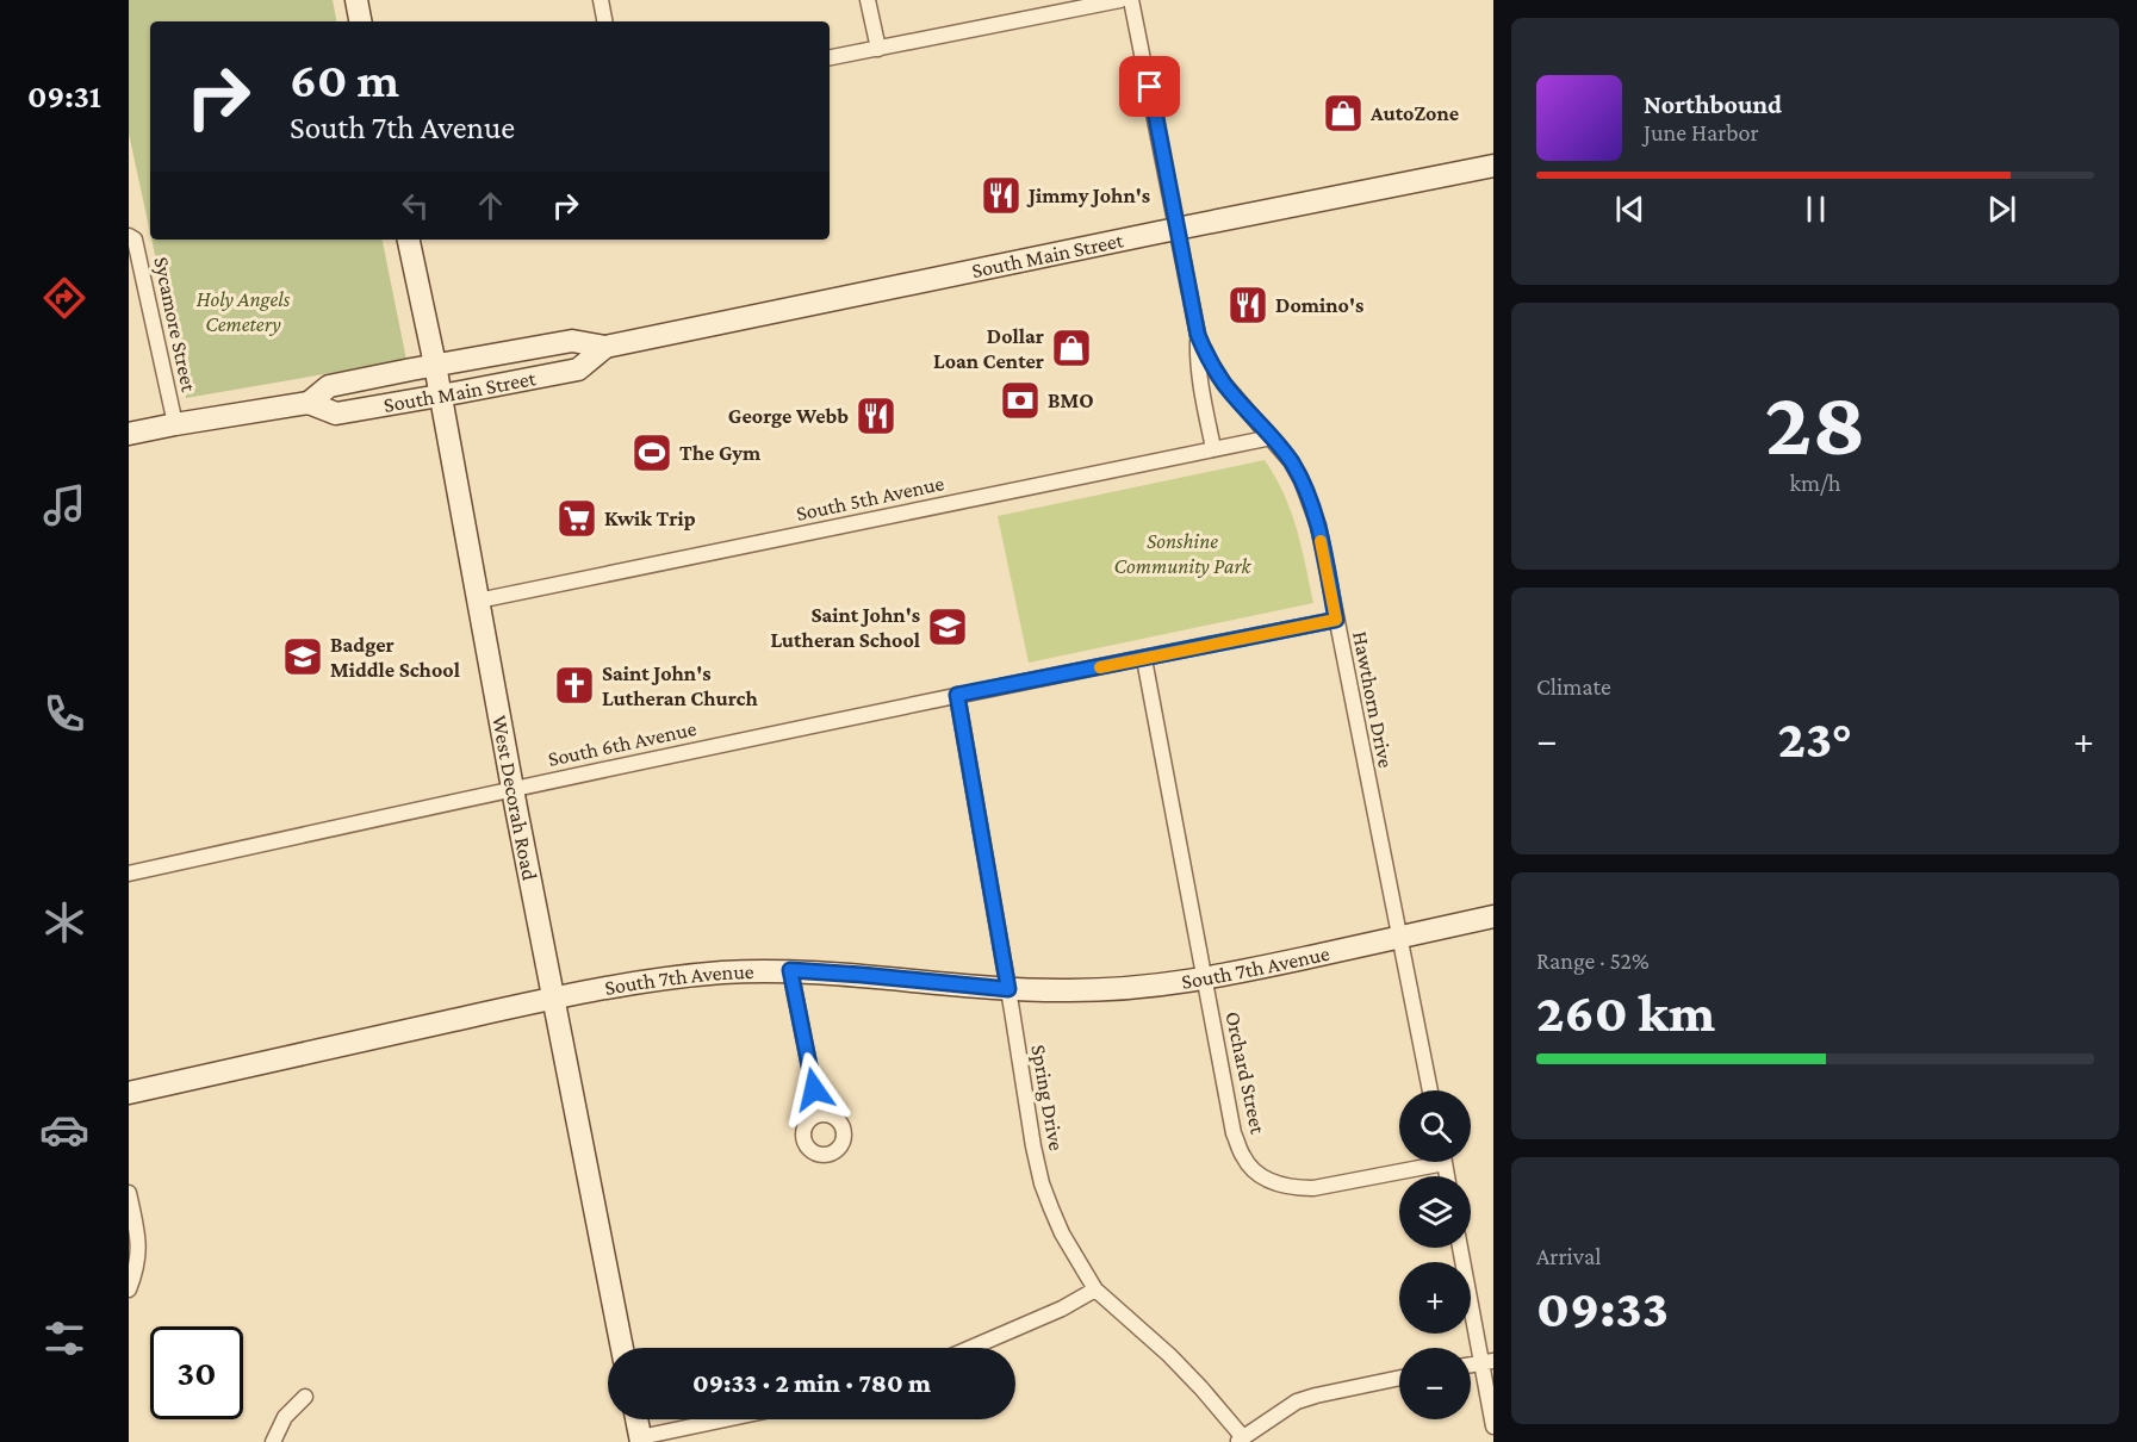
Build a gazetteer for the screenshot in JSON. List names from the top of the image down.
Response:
{
  "streets": {
    "street": [
      "South Main Street",
      "Sycamore Street",
      "South 5th Avenue",
      "Hawthorn Drive",
      "South 6th Avenue",
      "West Decorah Road",
      "South 7th Avenue",
      "Orchard Street",
      "Spring Drive"
    ]
  },
  "crossings": [
    ["South Main Street", "Sycamore Street"],
    ["South Main Street", "Hawthorn Drive"],
    ["South Main Street", "West Decorah Road"],
    ["South 5th Avenue", "Hawthorn Drive"],
    ["South 5th Avenue", "West Decorah Road"],
    ["Hawthorn Drive", "South 6th Avenue"],
    ["Hawthorn Drive", "South 7th Avenue"],
    ["South 6th Avenue", "West Decorah Road"],
    ["South 6th Avenue", "Orchard Street"],
    ["South 6th Avenue", "Spring Drive"],
    ["West Decorah Road", "South 7th Avenue"],
    ["South 7th Avenue", "Orchard Street"],
    ["South 7th Avenue", "Spring Drive"]
  ],
  "parks": ["Holy Angels Cemetery", "Sonshine Community Park"],
  "places": {
    "shop": ["AutoZone", "Dollar Loan Center"],
    "restaurant": ["Jimmy John's", "Domino's", "George Webb"],
    "bank": ["BMO"],
    "sports": ["The Gym"],
    "supermarket": ["Kwik Trip"],
    "school or university": ["Saint John's Lutheran School", "Badger Middle School"],
    "church": ["Saint John's Lutheran Church"]
  },
  "page": {
    "tabs": "09:31",
    "turn": ["60 m", "South 7th Avenue"],
    "song": ["Northbound", "June Harbor"],
    "tile": [
      ["28", "km/h"],
      "Climate",
      ["Range · 52%", "260 km"],
      ["Arrival", "09:33"]
    ],
    "heat": ["−", "23°", "+"],
    "map_buttons": ["+", "−"],
    "limit": "30",
    "trip": "09:33 · 2 min · 780 m"
  }
}
